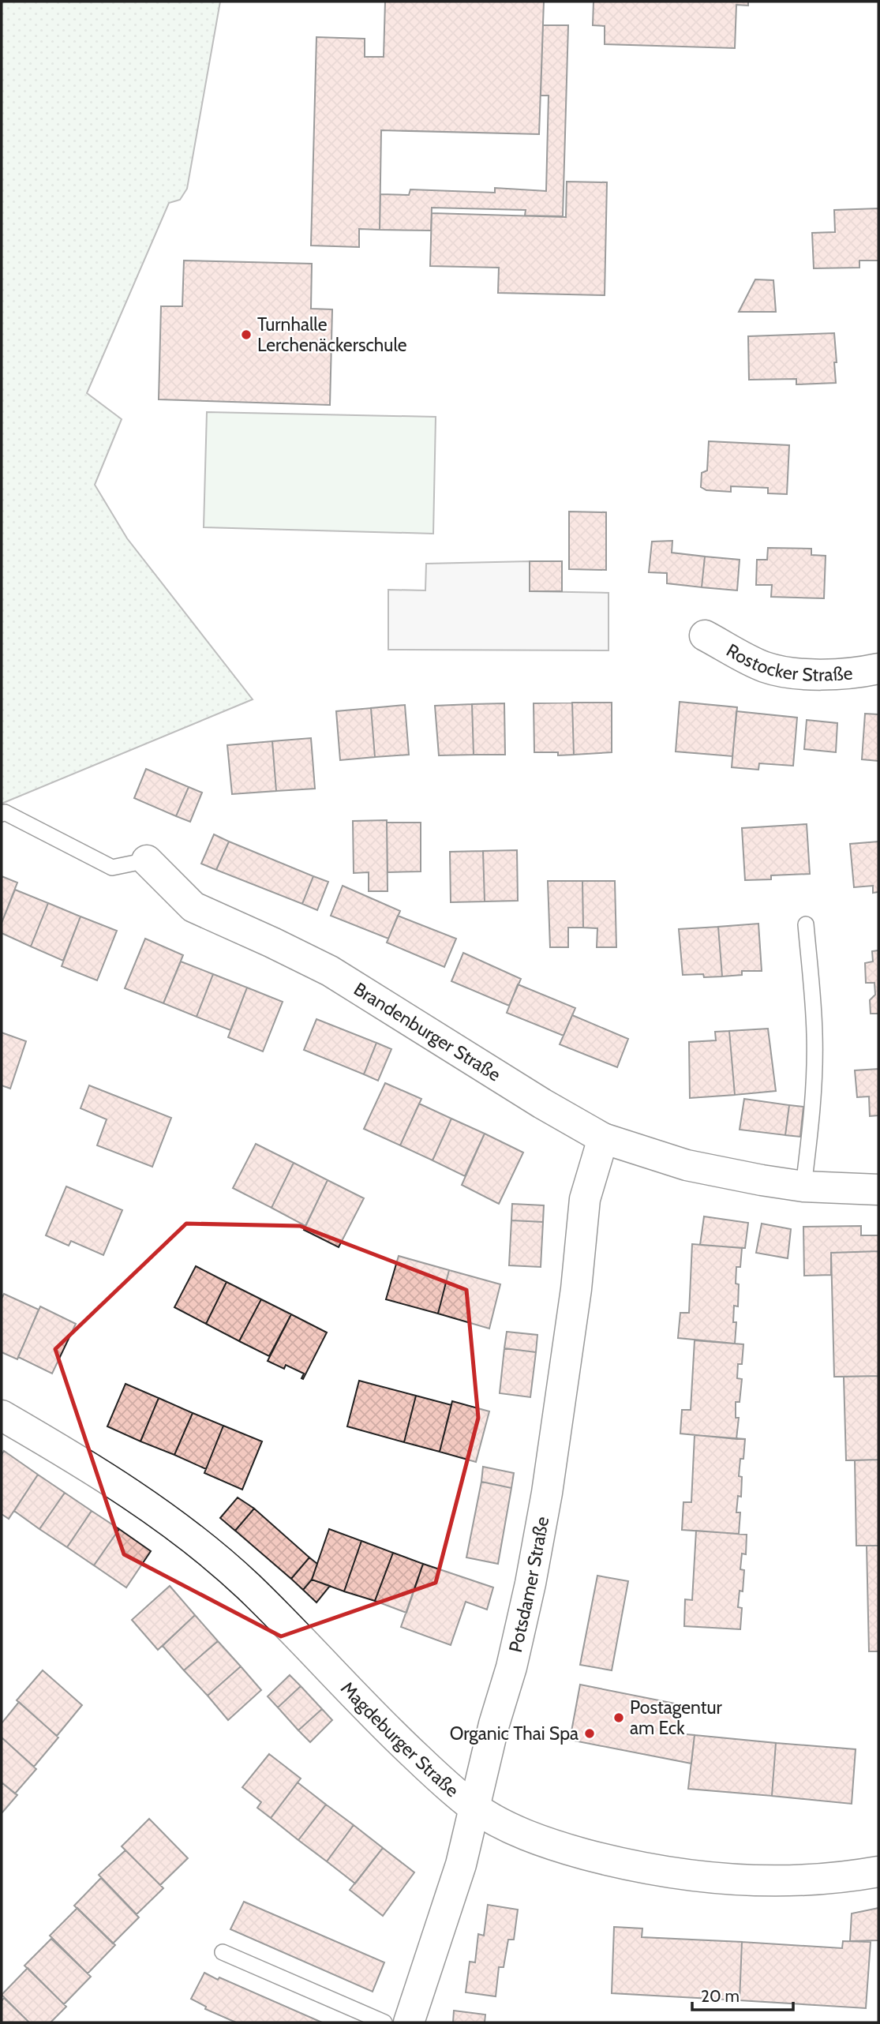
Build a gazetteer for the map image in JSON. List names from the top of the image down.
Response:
{
  "streets": {
    "street": [
      "Rostocker Straße",
      "Brandenburger Straße",
      "Potsdamer Straße",
      "Magdeburger Straße"
    ]
  },
  "crossings": [
    ["Brandenburger Straße", "Potsdamer Straße"],
    ["Potsdamer Straße", "Magdeburger Straße"]
  ],
  "places": ["Turnhalle Lerchenäckerschule", "Postagentur am Eck", "Organic Thai Spa"],
  "scale_bar": "20 m"
}
